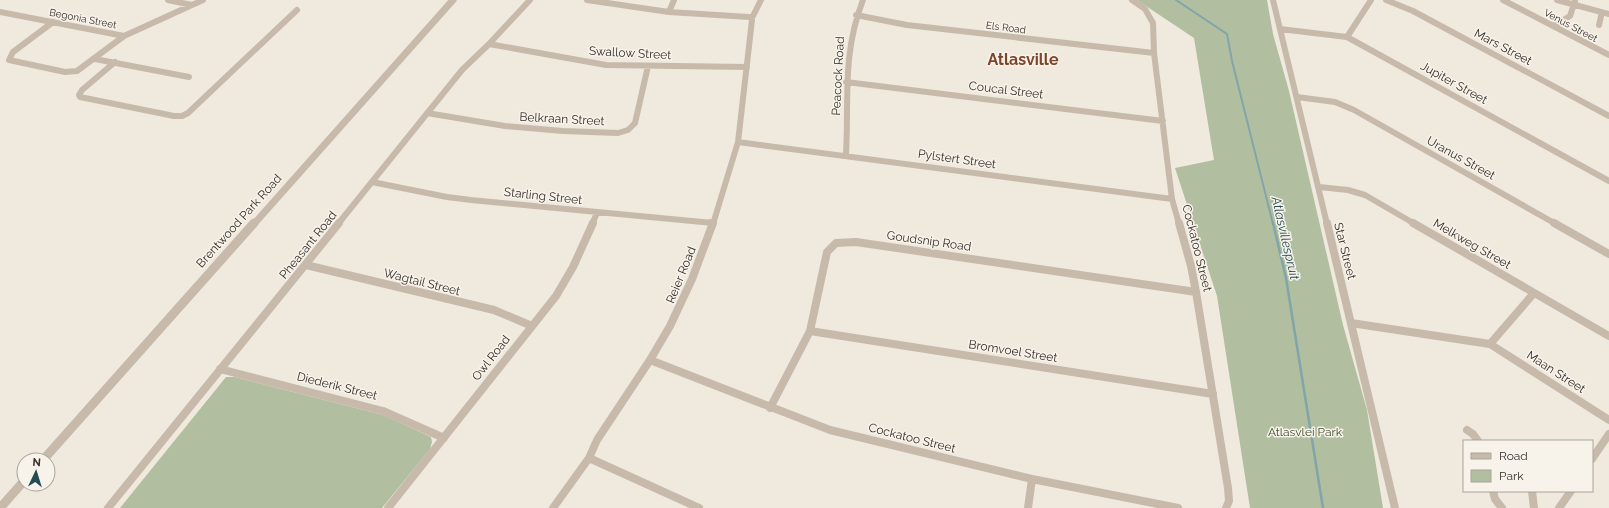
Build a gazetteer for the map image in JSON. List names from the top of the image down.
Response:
{
  "streets": {
    "street": [
      "Begonia Street",
      "Venus Street",
      "Els Road",
      "Mars Street",
      "Swallow Street",
      "Peacock Road",
      "Jupiter Street",
      "Coucal Street",
      "Belkraan Street",
      "Uranus Street",
      "Pylstert Street",
      "Starling Street",
      "Brentwood Park Road",
      "Goudsnip Road",
      "Melkweg Street",
      "Pheasant Road",
      "Cockatoo Street",
      "Star Street",
      "Reier Road",
      "Wagtail Street",
      "Bromvoel Street",
      "Owl Road",
      "Maan Street",
      "Diederik Street"
    ]
  },
  "crossings": [
    ["Els Road", "Peacock Road"],
    ["Els Road", "Cockatoo Street"],
    ["Swallow Street", "Belkraan Street"],
    ["Swallow Street", "Pheasant Road"],
    ["Swallow Street", "Reier Road"],
    ["Peacock Road", "Coucal Street"],
    ["Peacock Road", "Pylstert Street"],
    ["Jupiter Street", "Star Street"],
    ["Coucal Street", "Cockatoo Street"],
    ["Belkraan Street", "Pheasant Road"],
    ["Uranus Street", "Star Street"],
    ["Pylstert Street", "Cockatoo Street"],
    ["Pylstert Street", "Reier Road"],
    ["Starling Street", "Pheasant Road"],
    ["Starling Street", "Reier Road"],
    ["Starling Street", "Owl Road"],
    ["Goudsnip Road", "Cockatoo Street"],
    ["Goudsnip Road", "Bromvoel Street"],
    ["Melkweg Street", "Star Street"],
    ["Pheasant Road", "Wagtail Street"],
    ["Pheasant Road", "Diederik Street"],
    ["Cockatoo Street", "Reier Road"],
    ["Cockatoo Street", "Bromvoel Street"],
    ["Star Street", "Maan Street"],
    ["Wagtail Street", "Owl Road"],
    ["Owl Road", "Diederik Street"]
  ],
  "districts": ["Atlasville"],
  "water": ["Atlasvillespruit"],
  "parks": ["Atlasvlei Park"],
  "legend": ["Road", "Park"],
  "north": "top"
}
